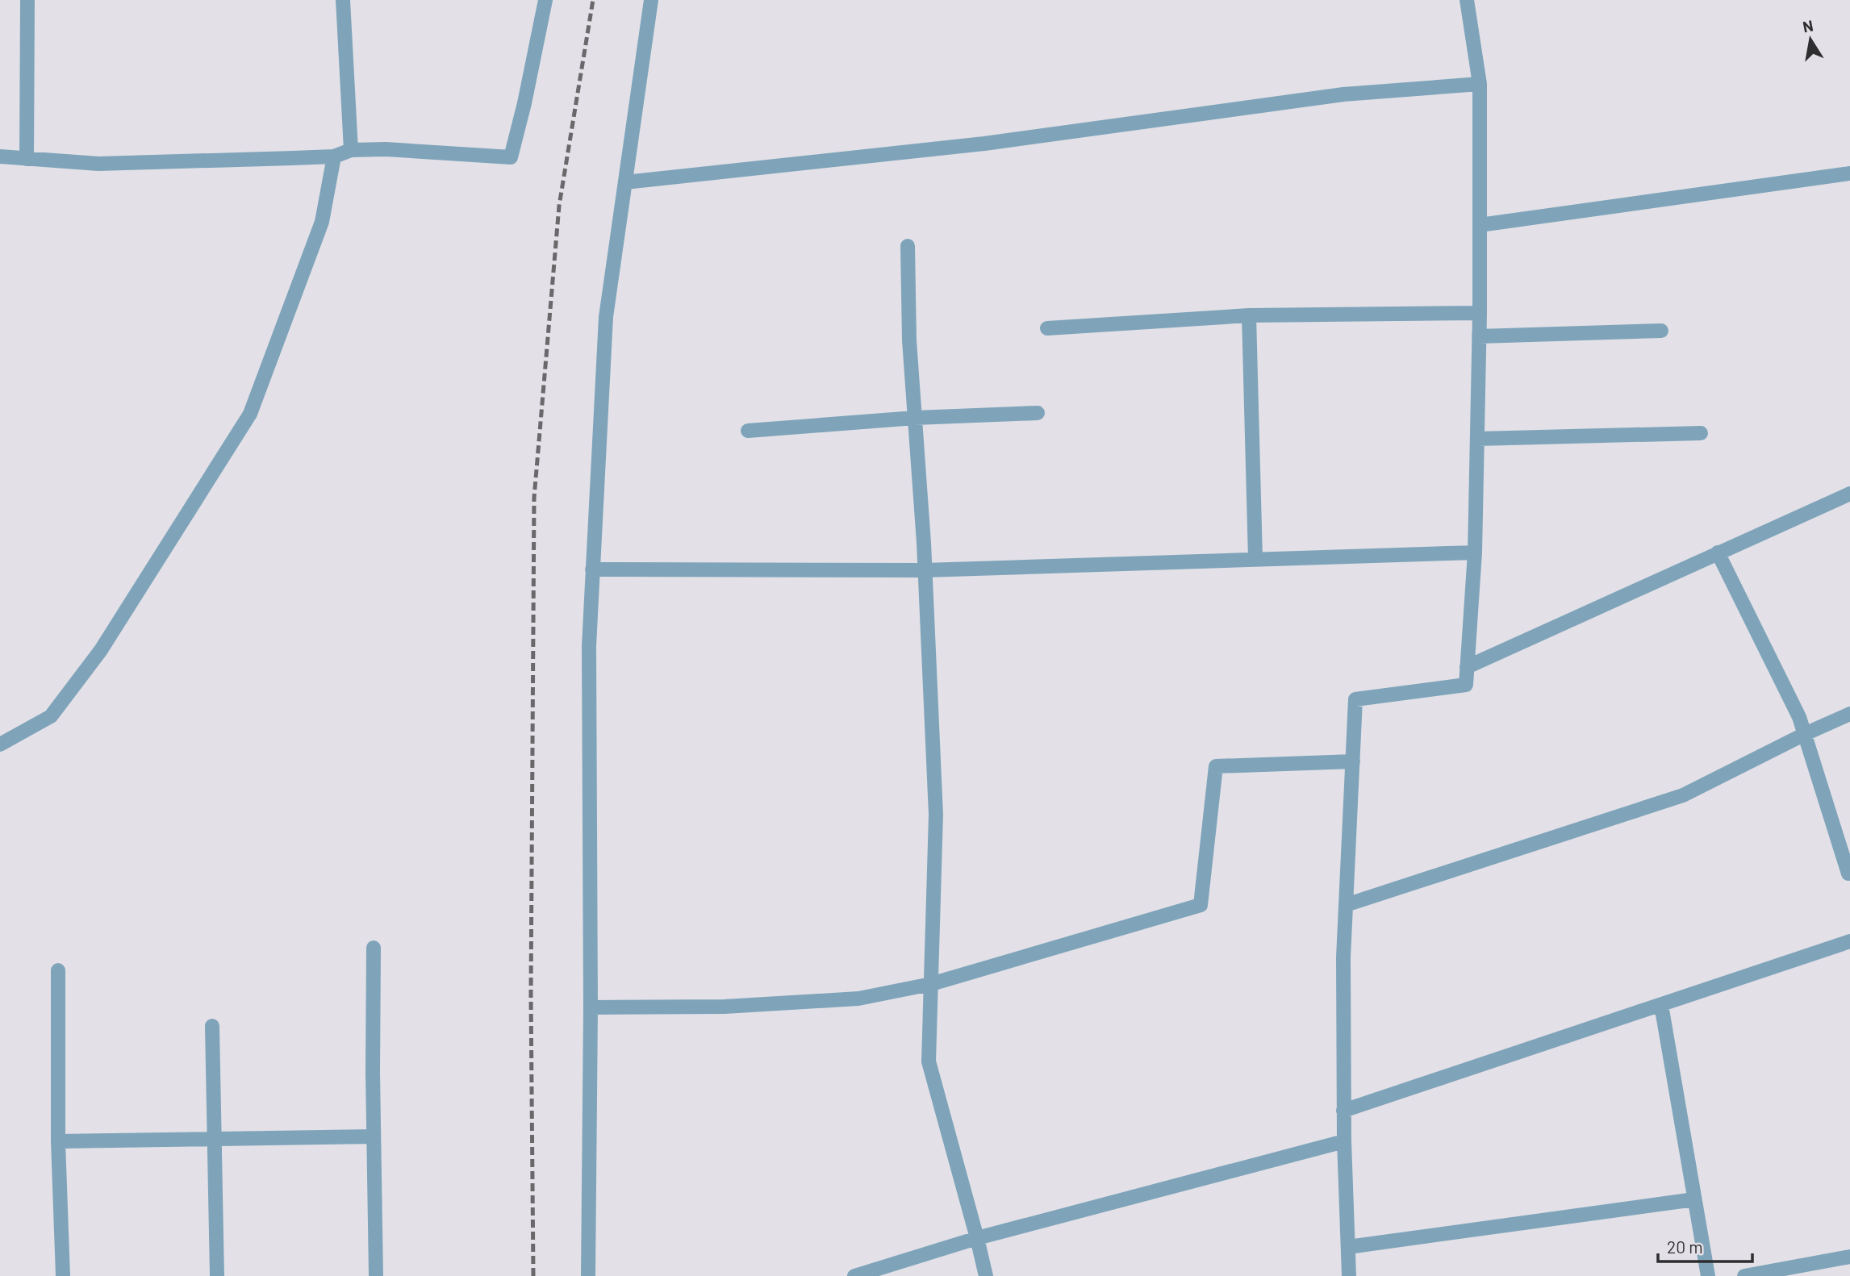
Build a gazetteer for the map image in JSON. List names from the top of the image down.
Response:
{
  "scale_bar": "20 m",
  "north": "top"
}
